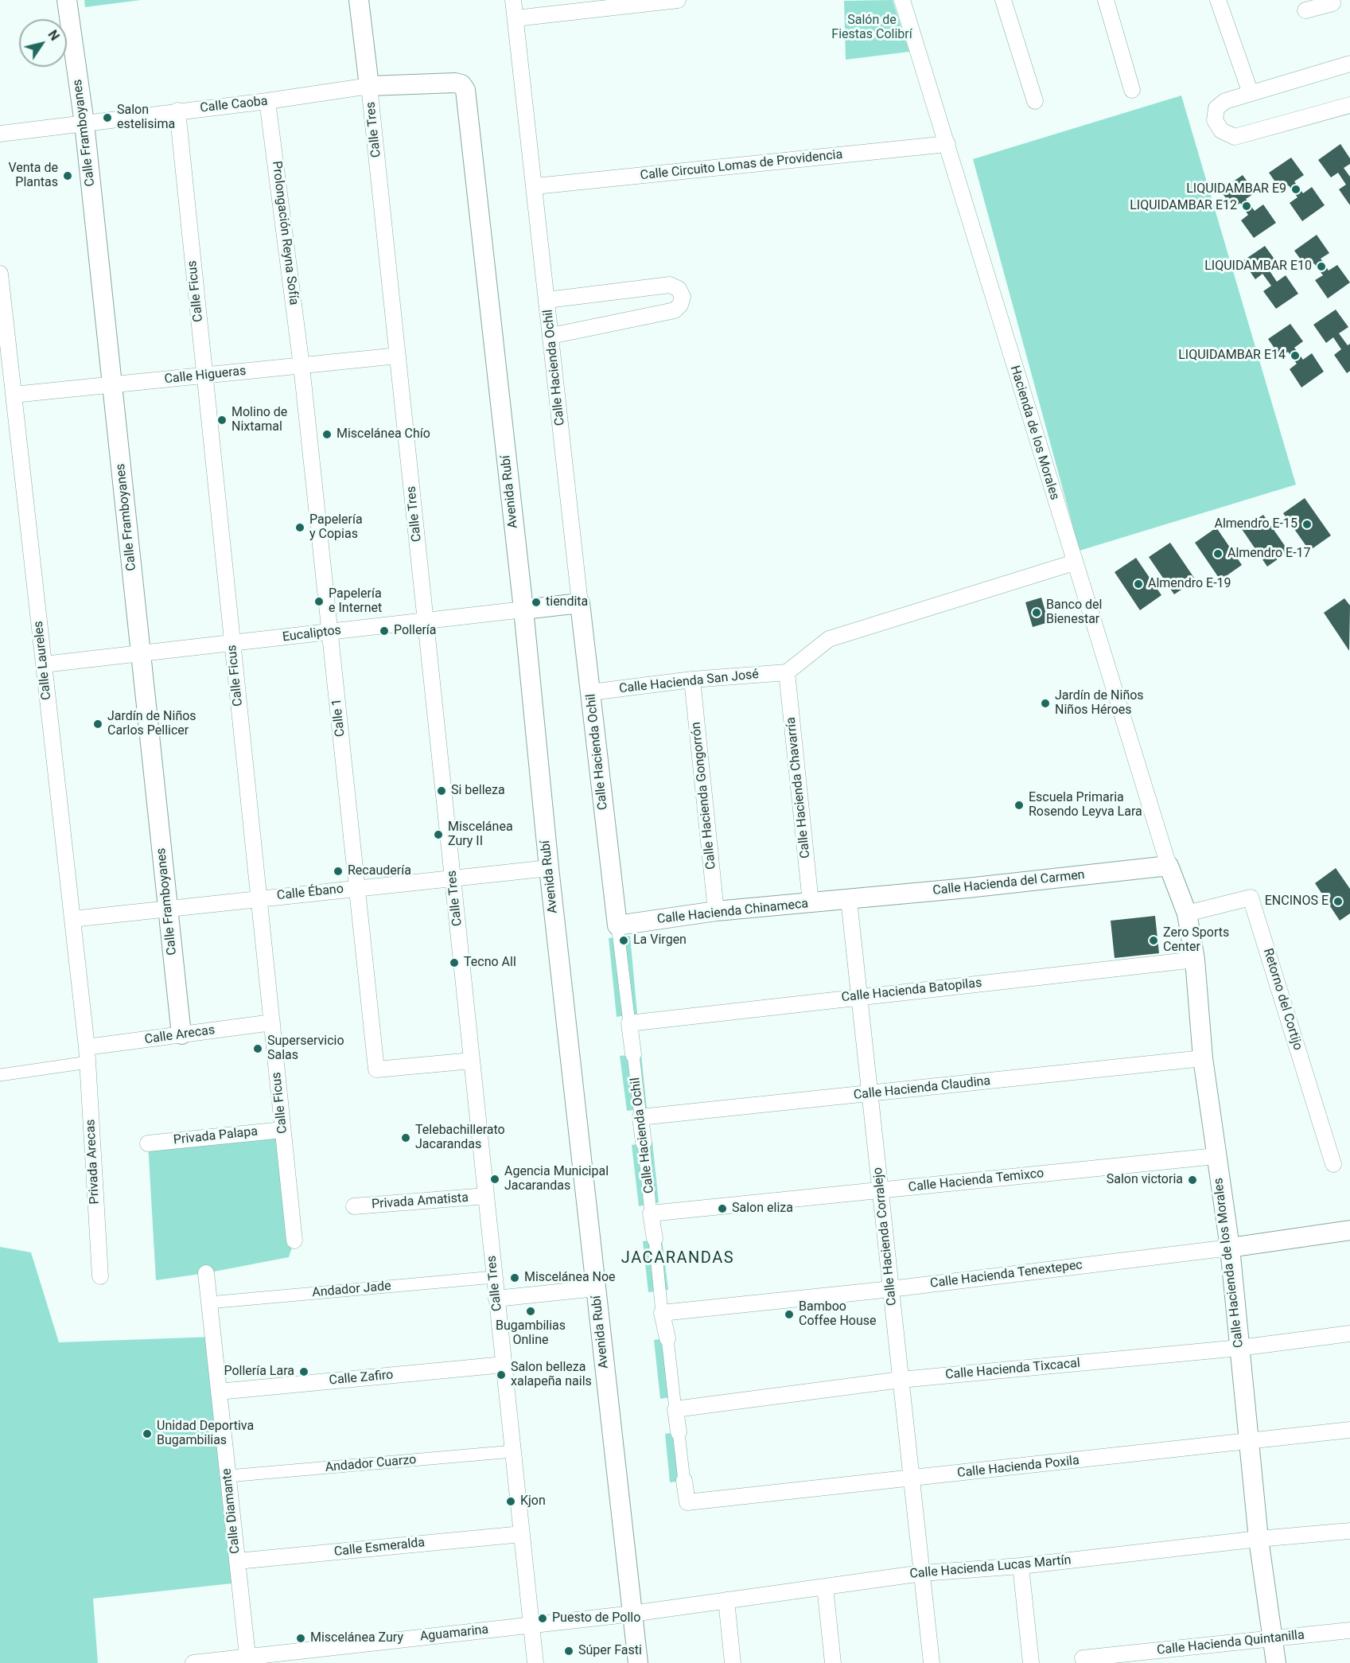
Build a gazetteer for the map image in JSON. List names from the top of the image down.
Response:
{
  "streets": {
    "street": [
      "Calle Caoba",
      "Calle Tres",
      "Calle Framboyanes",
      "Calle Circuito Lomas de Providencia",
      "Prolongación Reyna Sofía",
      "Calle Ficus",
      "Calle Hacienda Ochil",
      "Calle Higueras",
      "Hacienda de los Morales",
      "Avenida Rubí",
      "Eucaliptos",
      "Calle Laureles",
      "Calle Hacienda San José",
      "Calle 1",
      "Calle Hacienda Chavarría",
      "Calle Hacienda Gongorrón",
      "Calle Hacienda del Carmen",
      "Calle Ébano",
      "Calle Hacienda Chinameca",
      "Calle Hacienda Batopilas",
      "Retorno del Cortijo",
      "Calle Arecas",
      "Calle Hacienda Claudina",
      "Privada Palapa",
      "Privada Arecas",
      "Calle Hacienda Temixco",
      "Privada Amatista",
      "Calle Hacienda Corralejo",
      "Calle Hacienda de los Morales",
      "Calle Hacienda Tenextepec",
      "Andador Jade",
      "Calle Hacienda Tixcacal",
      "Calle Zafiro",
      "Andador Cuarzo",
      "Calle Hacienda Poxila",
      "Calle Diamante",
      "Calle Esmeralda",
      "Calle Hacienda Lucas Martín",
      "Aguamarina",
      "Calle Hacienda Quintanilla"
    ]
  },
  "crossings": [
    ["Calle Caoba", "Calle Tres"],
    ["Calle Caoba", "Calle Framboyanes"],
    ["Calle Caoba", "Prolongación Reyna Sofía"],
    ["Calle Caoba", "Calle Ficus"],
    ["Calle Caoba", "Avenida Rubí"],
    ["Calle Tres", "Calle Higueras"],
    ["Calle Tres", "Eucaliptos"],
    ["Calle Tres", "Calle 1"],
    ["Calle Tres", "Calle Ébano"],
    ["Calle Tres", "Privada Amatista"],
    ["Calle Tres", "Andador Jade"],
    ["Calle Tres", "Calle Zafiro"],
    ["Calle Tres", "Andador Cuarzo"],
    ["Calle Tres", "Calle Esmeralda"],
    ["Calle Tres", "Aguamarina"],
    ["Calle Framboyanes", "Calle Higueras"],
    ["Calle Framboyanes", "Eucaliptos"],
    ["Calle Framboyanes", "Calle Ébano"],
    ["Calle Framboyanes", "Calle Arecas"],
    ["Calle Circuito Lomas de Providencia", "Calle Hacienda Ochil"],
    ["Calle Circuito Lomas de Providencia", "Hacienda de los Morales"],
    ["Prolongación Reyna Sofía", "Calle Higueras"],
    ["Prolongación Reyna Sofía", "Calle 1"],
    ["Calle Ficus", "Calle Higueras"],
    ["Calle Ficus", "Eucaliptos"],
    ["Calle Ficus", "Calle Ébano"],
    ["Calle Ficus", "Calle Arecas"],
    ["Calle Ficus", "Privada Palapa"],
    ["Calle Hacienda Ochil", "Eucaliptos"],
    ["Calle Hacienda Ochil", "Calle Hacienda San José"],
    ["Calle Hacienda Ochil", "Calle Hacienda Chinameca"],
    ["Calle Hacienda Ochil", "Calle Hacienda Batopilas"],
    ["Calle Hacienda Ochil", "Calle Hacienda Claudina"],
    ["Calle Hacienda Ochil", "Calle Hacienda Temixco"],
    ["Calle Hacienda Ochil", "Calle Hacienda Tenextepec"],
    ["Calle Hacienda Ochil", "Calle Hacienda Tixcacal"],
    ["Calle Hacienda Ochil", "Calle Hacienda Poxila"],
    ["Calle Higueras", "Calle Laureles"],
    ["Calle Higueras", "Calle 1"],
    ["Hacienda de los Morales", "Calle Hacienda del Carmen"],
    ["Hacienda de los Morales", "Calle Hacienda de los Morales"],
    ["Avenida Rubí", "Eucaliptos"],
    ["Avenida Rubí", "Calle Ébano"],
    ["Avenida Rubí", "Calle Hacienda Lucas Martín"],
    ["Avenida Rubí", "Aguamarina"],
    ["Eucaliptos", "Calle Laureles"],
    ["Eucaliptos", "Calle 1"],
    ["Calle Laureles", "Calle Ébano"],
    ["Calle Laureles", "Calle Arecas"],
    ["Calle Laureles", "Privada Arecas"],
    ["Calle Hacienda San José", "Calle Hacienda Chavarría"],
    ["Calle Hacienda San José", "Calle Hacienda Gongorrón"],
    ["Calle 1", "Calle Ébano"],
    ["Calle Hacienda Chavarría", "Calle Hacienda Chinameca"],
    ["Calle Hacienda Gongorrón", "Calle Hacienda Chinameca"],
    ["Calle Hacienda del Carmen", "Calle Hacienda Chinameca"],
    ["Calle Hacienda del Carmen", "Calle Hacienda Corralejo"],
    ["Calle Hacienda del Carmen", "Calle Hacienda de los Morales"],
    ["Calle Hacienda Chinameca", "Calle Hacienda Corralejo"],
    ["Calle Hacienda Batopilas", "Calle Hacienda Corralejo"],
    ["Calle Hacienda Batopilas", "Calle Hacienda de los Morales"],
    ["Retorno del Cortijo", "Calle Hacienda de los Morales"],
    ["Calle Arecas", "Privada Arecas"],
    ["Calle Hacienda Claudina", "Calle Hacienda Corralejo"],
    ["Calle Hacienda Claudina", "Calle Hacienda de los Morales"],
    ["Calle Hacienda Temixco", "Calle Hacienda Corralejo"],
    ["Calle Hacienda Temixco", "Calle Hacienda de los Morales"],
    ["Calle Hacienda Corralejo", "Calle Hacienda Tenextepec"],
    ["Calle Hacienda Corralejo", "Calle Hacienda Tixcacal"],
    ["Calle Hacienda Corralejo", "Calle Hacienda Poxila"],
    ["Calle Hacienda Corralejo", "Calle Hacienda Lucas Martín"],
    ["Calle Hacienda de los Morales", "Calle Hacienda Tenextepec"],
    ["Calle Hacienda de los Morales", "Calle Hacienda Tixcacal"],
    ["Calle Hacienda de los Morales", "Calle Hacienda Poxila"],
    ["Calle Hacienda de los Morales", "Calle Hacienda Lucas Martín"],
    ["Calle Hacienda de los Morales", "Calle Hacienda Quintanilla"],
    ["Andador Jade", "Calle Diamante"],
    ["Calle Zafiro", "Calle Diamante"],
    ["Andador Cuarzo", "Calle Diamante"],
    ["Calle Diamante", "Calle Esmeralda"],
    ["Calle Diamante", "Aguamarina"],
    ["Calle Hacienda Lucas Martín", "Aguamarina"]
  ],
  "districts": ["JACARANDAS"],
  "parks": ["Salón de Fiestas Colibrí"],
  "places": [
    "Salon estelisima",
    "Venta de Plantas",
    "LIQUIDAMBAR E9",
    "LIQUIDAMBAR E12",
    "LIQUIDAMBAR E10",
    "LIQUIDAMBAR E14",
    "Molino de Nixtamal",
    "Miscelánea Chío",
    "Almendro E-15",
    "Papelería y Copias",
    "Almendro E-17",
    "Almendro E-19",
    "Papelería e Internet",
    "tiendita",
    "Banco del Bienestar",
    "Pollería",
    "Jardín de Niños Niños Héroes",
    "Jardín de Niños Carlos Pellicer",
    "Si belleza",
    "Escuela Primaria Rosendo Leyva Lara",
    "Miscelánea Zury II",
    "Recaudería",
    "ENCINOS E",
    "La Virgen",
    "Zero Sports Center",
    "Tecno All",
    "Superservicio Salas",
    "Telebachillerato Jacarandas",
    "Agencia Municipal Jacarandas",
    "Salon victoria",
    "Salon eliza",
    "Miscelánea Noe",
    "Bugambilias Online",
    "Bamboo Coffee House",
    "Pollería Lara",
    "Salon belleza xalapeña nails",
    "Unidad Deportiva Bugambilias",
    "Kjon",
    "Puesto de Pollo",
    "Miscelánea Zury",
    "Súper Fasti"
  ],
  "north": "top right"
}
